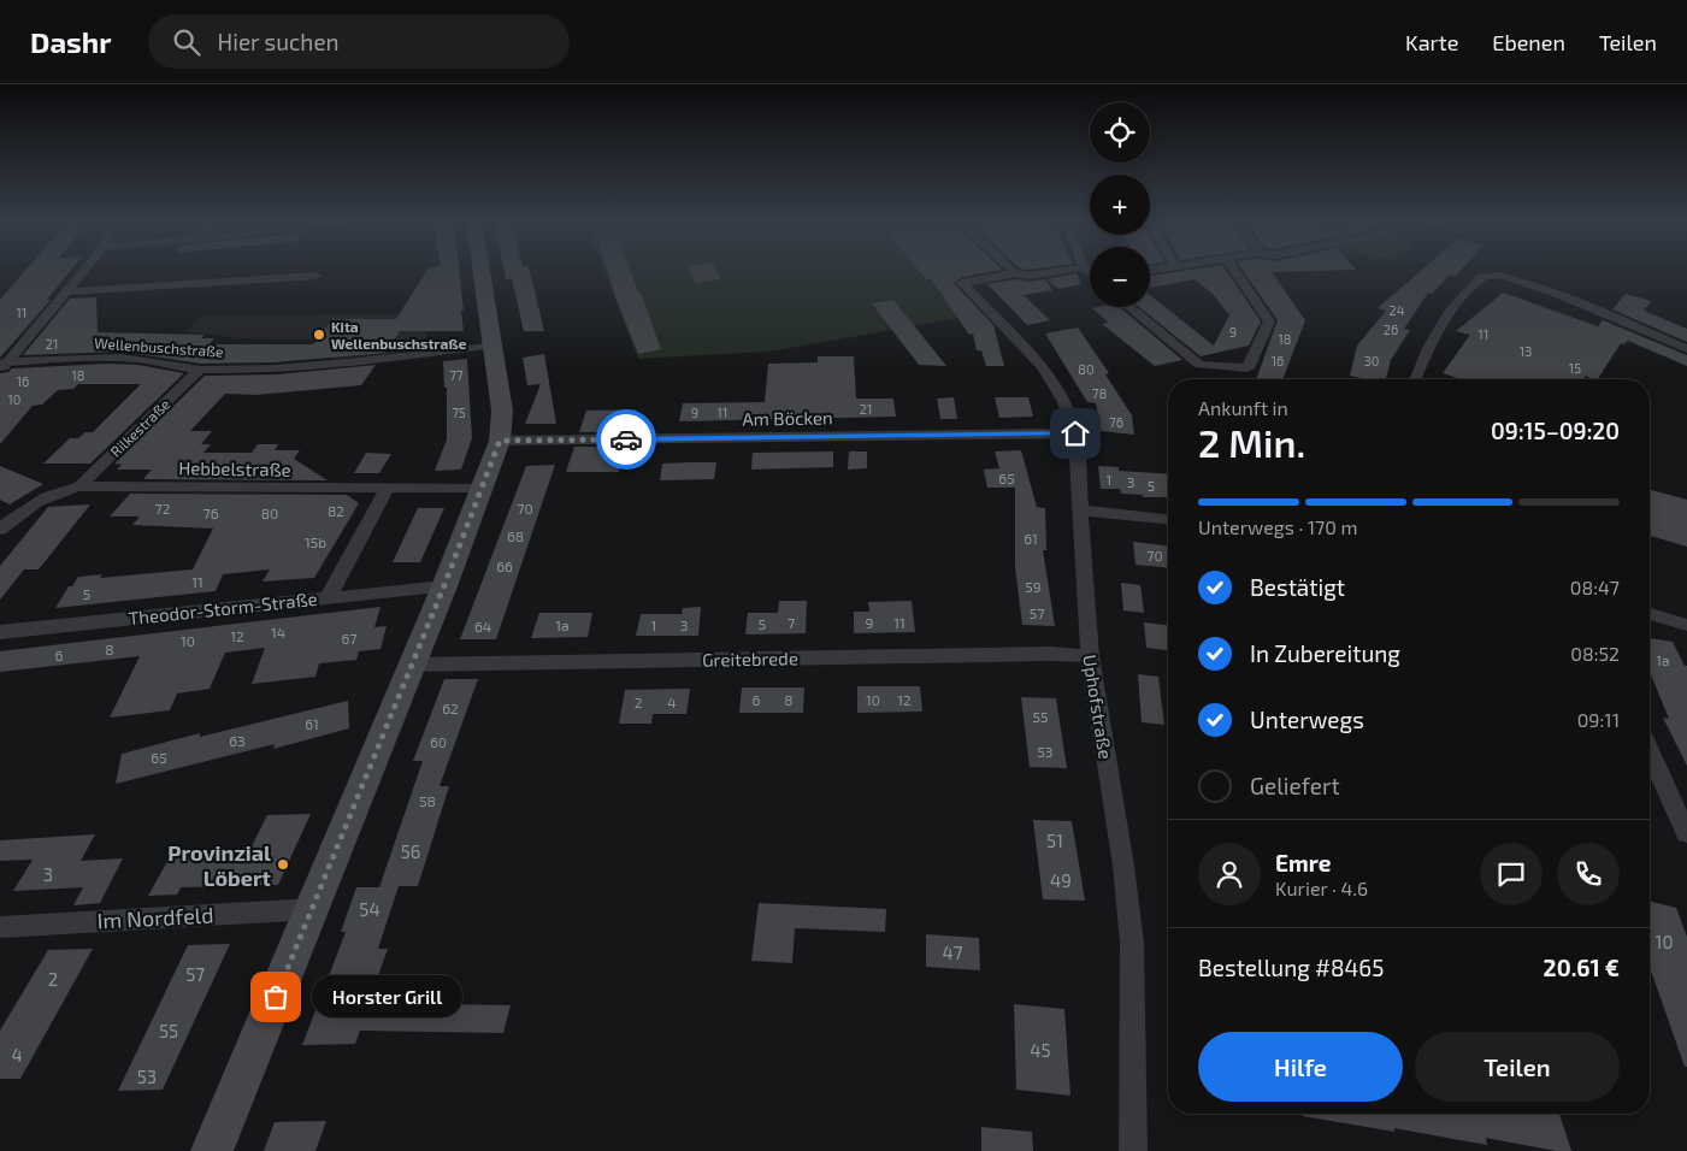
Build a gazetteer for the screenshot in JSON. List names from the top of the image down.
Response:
{
  "streets": {
    "street": [
      "Wellenbuschstraße",
      "Am Böcken",
      "Rilkestraße",
      "Hebbelstraße",
      "Theodor-Storm-Straße",
      "Greitebrede",
      "Uphofstraße",
      "Im Nordfeld"
    ]
  },
  "crossings": [
    ["Wellenbuschstraße", "Rilkestraße"],
    ["Am Böcken", "Uphofstraße"],
    ["Rilkestraße", "Hebbelstraße"],
    ["Greitebrede", "Uphofstraße"]
  ],
  "places": ["Kita Wellenbuschstraße", "Provinzial Löbert", "Horster Grill"],
  "house_numbers": [
    "24",
    "11",
    "26",
    "9",
    "11",
    "18",
    "21",
    "13",
    "16",
    "30",
    "15",
    "80",
    "18",
    "77",
    "16",
    "78",
    "10",
    "21",
    "75",
    "9",
    "11",
    "76",
    "65",
    "1",
    "3",
    "5",
    "72",
    "70",
    "82",
    "76",
    "80",
    "68",
    "61",
    "15b",
    "70",
    "66",
    "11",
    "59",
    "5",
    "57",
    "7",
    "9",
    "11",
    "5",
    "1a",
    "1",
    "3",
    "64",
    "14",
    "12",
    "67",
    "10",
    "8",
    "6",
    "1a",
    "6",
    "8",
    "10",
    "12",
    "2",
    "4",
    "62",
    "55",
    "61",
    "63",
    "60",
    "53",
    "65",
    "58",
    "51",
    "56",
    "3",
    "49",
    "54",
    "10",
    "47",
    "57",
    "2",
    "55",
    "45",
    "4",
    "53"
  ],
  "page": {
    "header": "Dashr",
    "search": "Hier suchen",
    "nav": ["Karte", "Ebenen", "Teilen"],
    "map_buttons": ["+", "−"],
    "heading": ["2 Min.", "Ankunft in", "09:15–09:20"],
    "panel": [
      "Emre",
      "Kurier · 4.6",
      "Bestellung #8465",
      "20.61 €"
    ],
    "bar": "Unterwegs · 170 m",
    "list": [
      ["Bestätigt", "08:47"],
      ["In Zubereitung", "08:52"],
      ["Unterwegs", "09:11"],
      "Geliefert"
    ],
    "bubble": "Horster Grill",
    "buttons": ["Hilfe", "Teilen"]
  }
}
